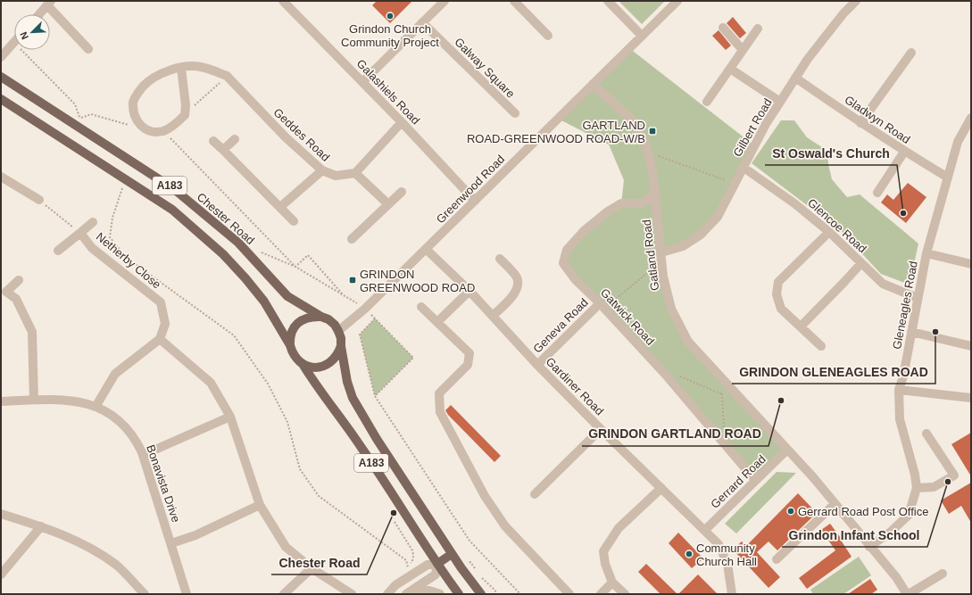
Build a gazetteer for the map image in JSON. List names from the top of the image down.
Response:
{
  "streets": {
    "main road": ["A183", "Chester Road"],
    "street": [
      "Galway Square",
      "Galashiels Road",
      "Gladwyn Road",
      "Gilbert Road",
      "Geddes Road",
      "Greenwood Road",
      "Glencoe Road",
      "Gatland Road",
      "Netherby Close",
      "Gleneagles Road",
      "Gatwick Road",
      "Geneva Road",
      "Gardiner Road",
      "Gerrard Road",
      "Bonavista Drive"
    ]
  },
  "crossings": [
    ["Galashiels Road", "Greenwood Road"],
    ["Gladwyn Road", "Gilbert Road"],
    ["Gladwyn Road", "Gleneagles Road"],
    ["Gilbert Road", "Glencoe Road"],
    ["Gilbert Road", "Gatland Road"],
    ["A183", "Greenwood Road"],
    ["A183", "Chester Road"],
    ["Greenwood Road", "Chester Road"],
    ["Greenwood Road", "Gatland Road"],
    ["Greenwood Road", "Gardiner Road"],
    ["Glencoe Road", "Gleneagles Road"],
    ["Gatland Road", "Gleneagles Road"],
    ["Gatland Road", "Gatwick Road"],
    ["Gatland Road", "Gerrard Road"],
    ["Gatwick Road", "Geneva Road"],
    ["Gatwick Road", "Gerrard Road"],
    ["Geneva Road", "Gardiner Road"],
    ["Gardiner Road", "Gerrard Road"]
  ],
  "places": {
    "other": [
      "Grindon Church Community Project",
      "St Oswald's Church",
      "GRINDON GLENEAGLES ROAD",
      "GRINDON GARTLAND ROAD",
      "Grindon Infant School",
      "Gerrard Road Post Office",
      "Chester Road",
      "Community Church Hall"
    ],
    "transit": ["GARTLAND ROAD-GREENWOOD ROAD-W/B", "GRINDON GREENWOOD ROAD"]
  },
  "north": "bottom left"
}
